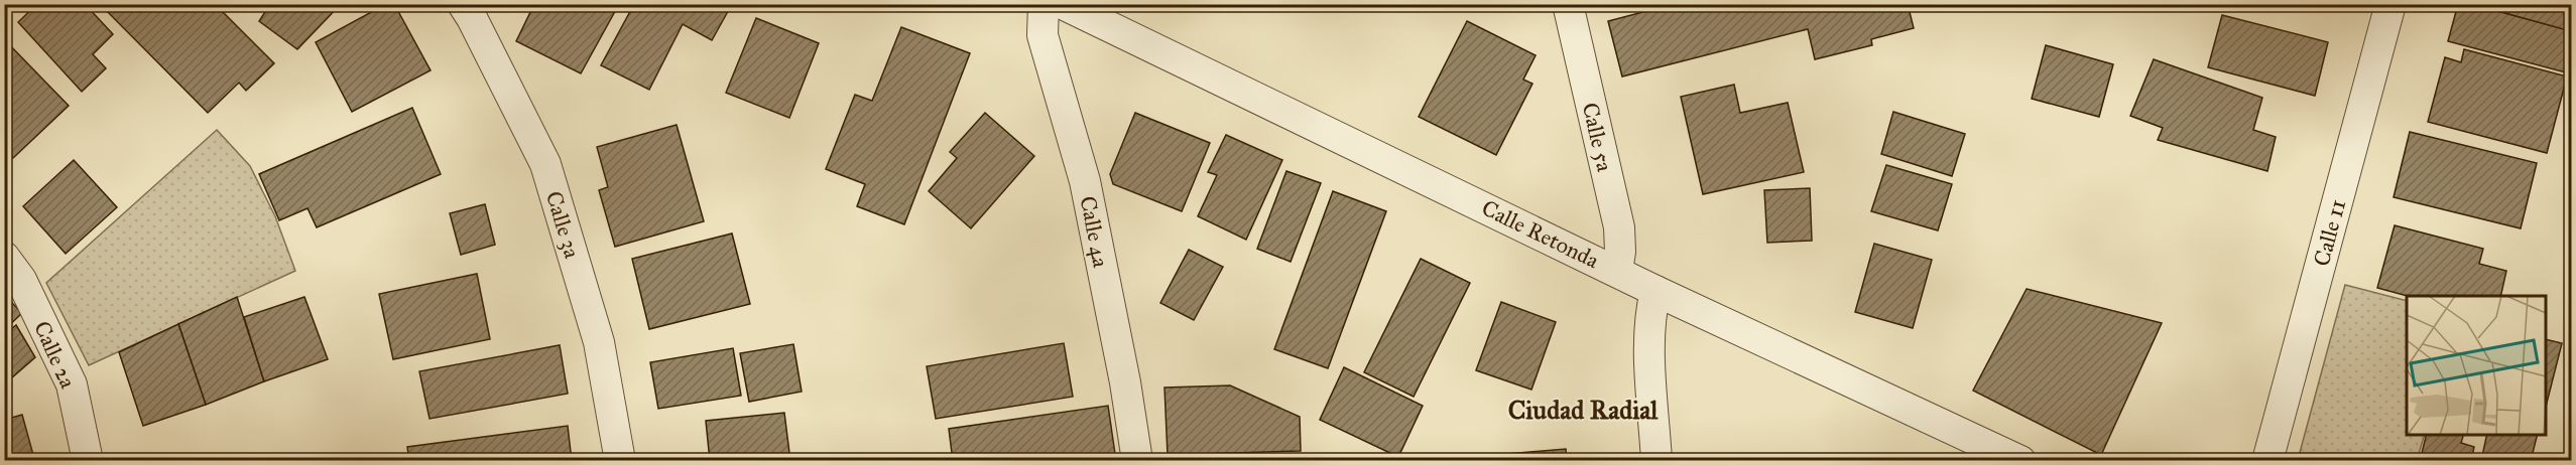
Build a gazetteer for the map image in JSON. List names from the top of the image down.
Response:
{
  "streets": {
    "street": [
      "Calle 5a",
      "Calle 3a",
      "Calle 4a",
      "Calle 11",
      "Calle Retonda",
      "Calle 2a"
    ]
  },
  "crossings": [
    ["Calle 5a", "Calle Retonda"]
  ],
  "districts": ["Ciudad Radial"]
}
